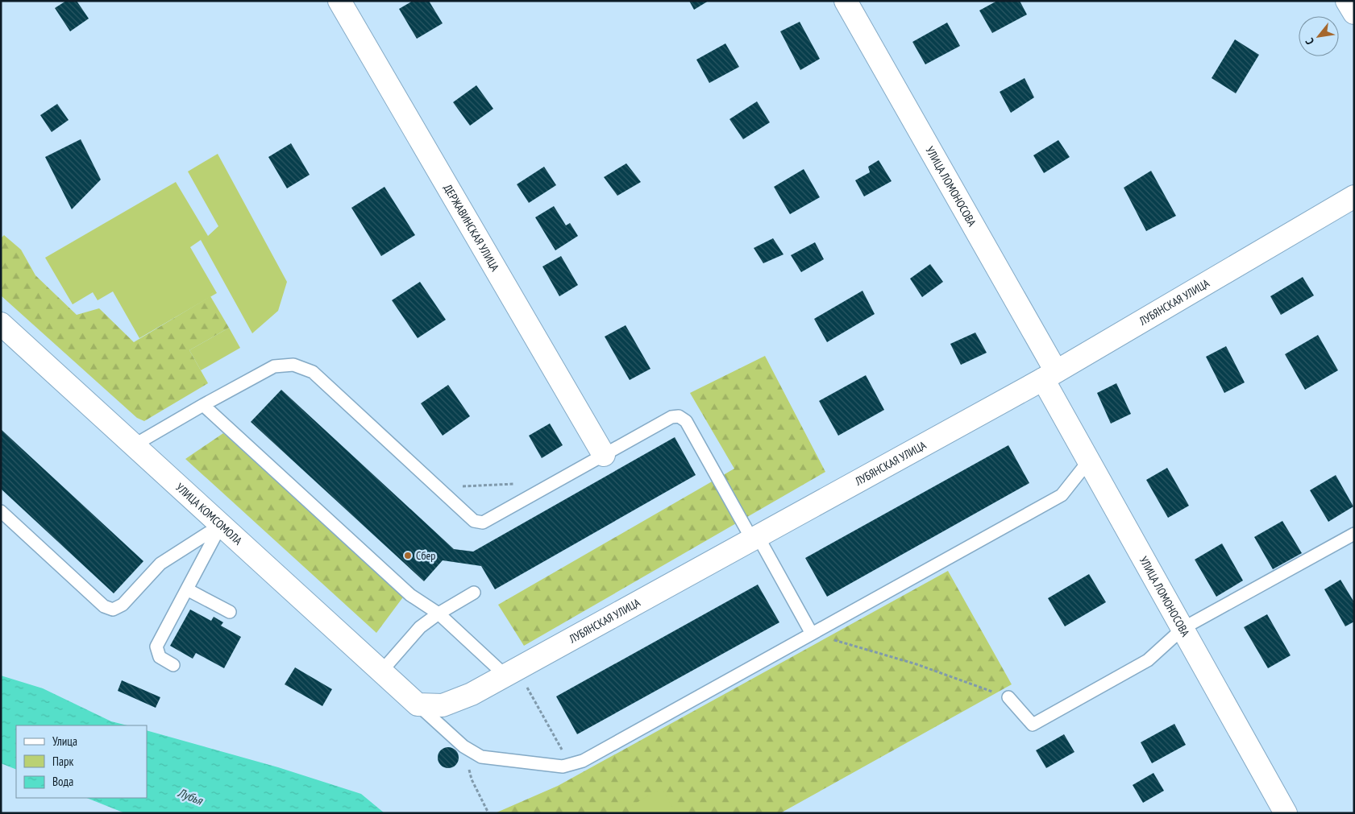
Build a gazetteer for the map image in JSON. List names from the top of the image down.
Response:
{
  "streets": {
    "street": [
      "УЛИЦА ЛОМОНОСОВА",
      "ДЕРЖАВИНСКАЯ УЛИЦА",
      "ЛУБЯНСКАЯ УЛИЦА",
      "УЛИЦА КОМСОМОЛА"
    ]
  },
  "crossings": [
    ["УЛИЦА ЛОМОНОСОВА", "ЛУБЯНСКАЯ УЛИЦА"],
    ["ЛУБЯНСКАЯ УЛИЦА", "УЛИЦА КОМСОМОЛА"]
  ],
  "water": ["Лубья"],
  "places": ["Сбер"],
  "legend": ["Улица", "Парк", "Вода"],
  "north": "bottom left"
}
